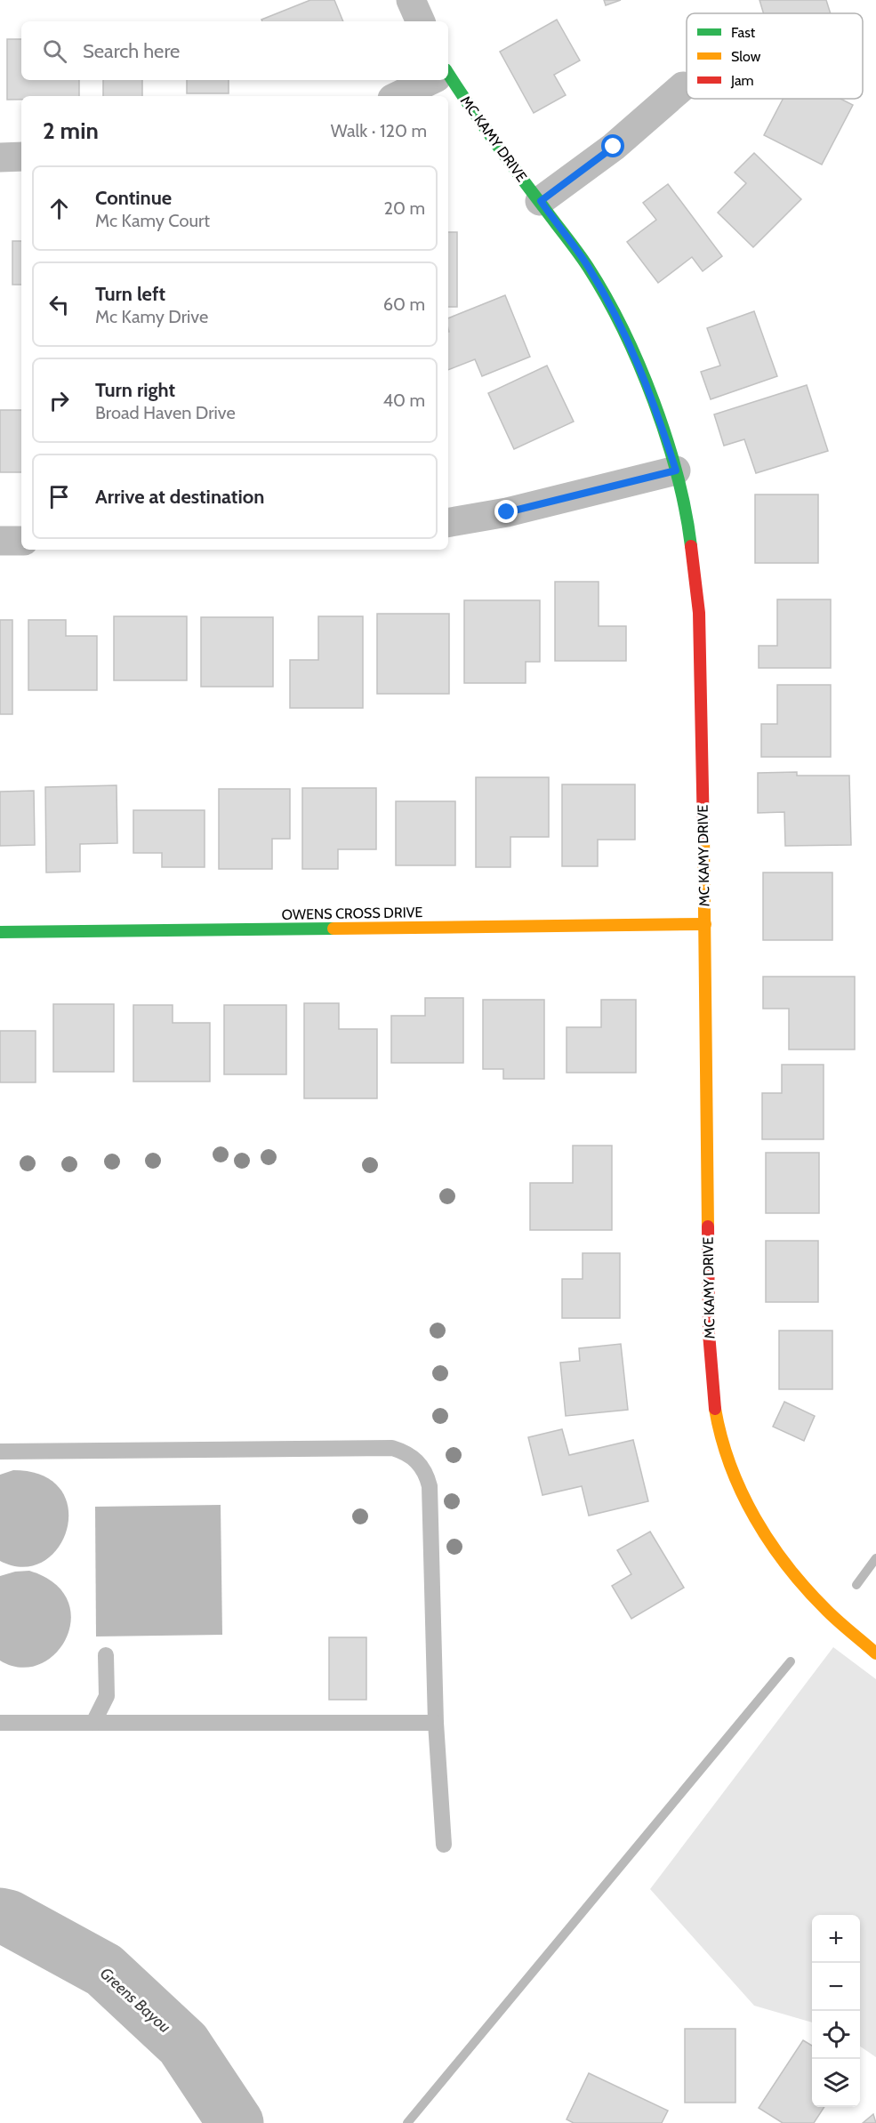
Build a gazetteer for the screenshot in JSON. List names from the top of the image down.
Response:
{
  "streets": {
    "street": ["MC KAMY DRIVE", "OWENS CROSS DRIVE"]
  },
  "crossings": [
    ["MC KAMY DRIVE", "OWENS CROSS DRIVE"]
  ],
  "water": ["Greens Bayou"],
  "legend": ["Fast", "Slow", "Jam"],
  "page": {
    "search": "Search here",
    "heading": ["2 min", "Walk · 120 m"],
    "list": [
      ["Continue", "Mc Kamy Court", "20 m"],
      ["Turn left", "Mc Kamy Drive", "60 m"],
      ["Turn right", "Broad Haven Drive", "40 m"],
      "Arrive at destination"
    ],
    "map_buttons": ["+", "−"]
  }
}
